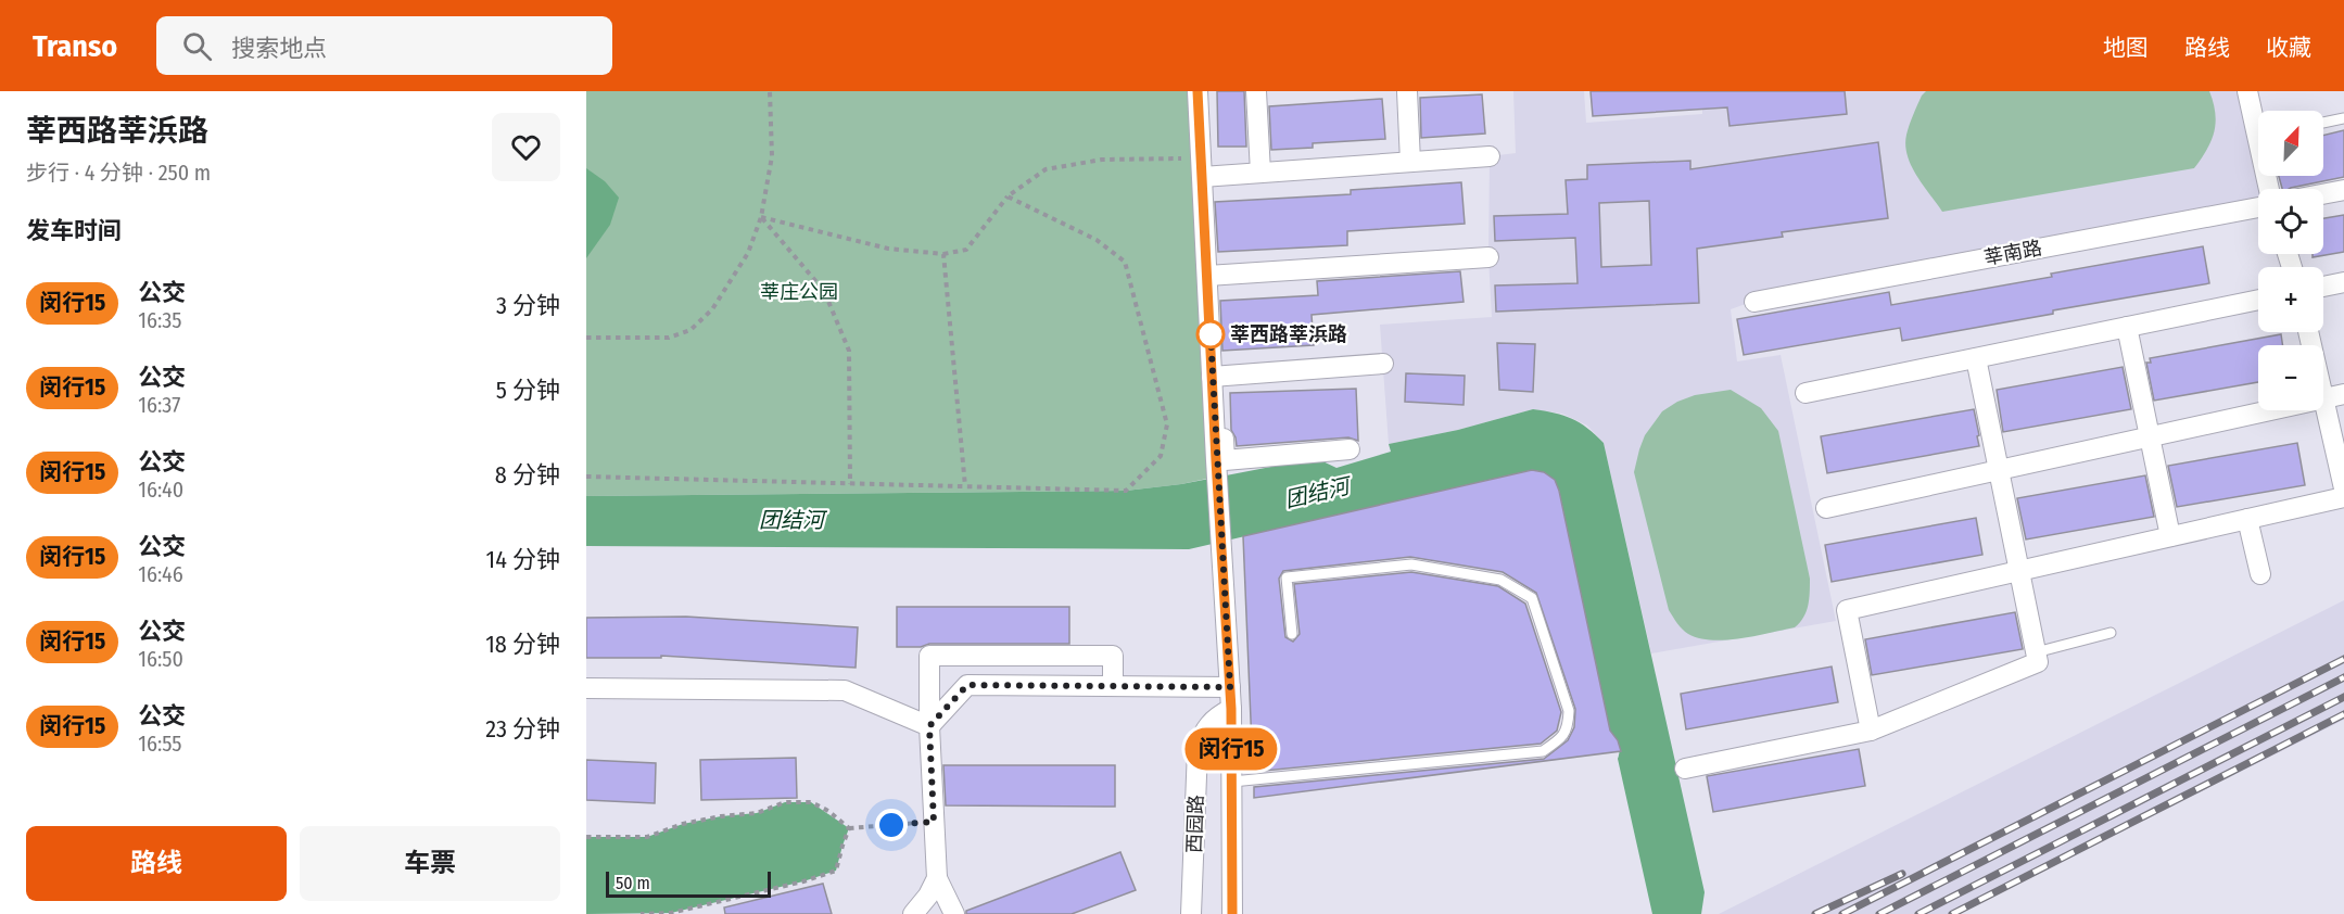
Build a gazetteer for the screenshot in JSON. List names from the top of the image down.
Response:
{
  "streets": {
    "street": ["莘南路", "西园路"]
  },
  "water": ["团结河"],
  "parks": ["莘庄公园"],
  "places": ["莘西路莘浜路"],
  "lines": ["bus line 闵行15"],
  "scale_bar": "50 m",
  "north": "top right",
  "page": {
    "header": "Transo",
    "search": "搜索地点",
    "nav": ["地图", "路线", "收藏"],
    "heading": [
      ["莘西路莘浜路", "步行 · 4 分钟 · 250 m"],
      "发车时间"
    ],
    "on_map": "闵行15",
    "map_buttons": ["+", "−"],
    "list": [
      {
        "mark": "闵行15",
        "name": "公交",
        "note": "16:35",
        "value": "3 分钟"
      },
      {
        "mark": "闵行15",
        "name": "公交",
        "note": "16:37",
        "value": "5 分钟"
      },
      {
        "mark": "闵行15",
        "name": "公交",
        "note": "16:40",
        "value": "8 分钟"
      },
      {
        "mark": "闵行15",
        "name": "公交",
        "note": "16:46",
        "value": "14 分钟"
      },
      {
        "mark": "闵行15",
        "name": "公交",
        "note": "16:50",
        "value": "18 分钟"
      },
      {
        "mark": "闵行15",
        "name": "公交",
        "note": "16:55",
        "value": "23 分钟"
      }
    ],
    "buttons": ["路线", "车票"],
    "scale": "50 m"
  }
}
